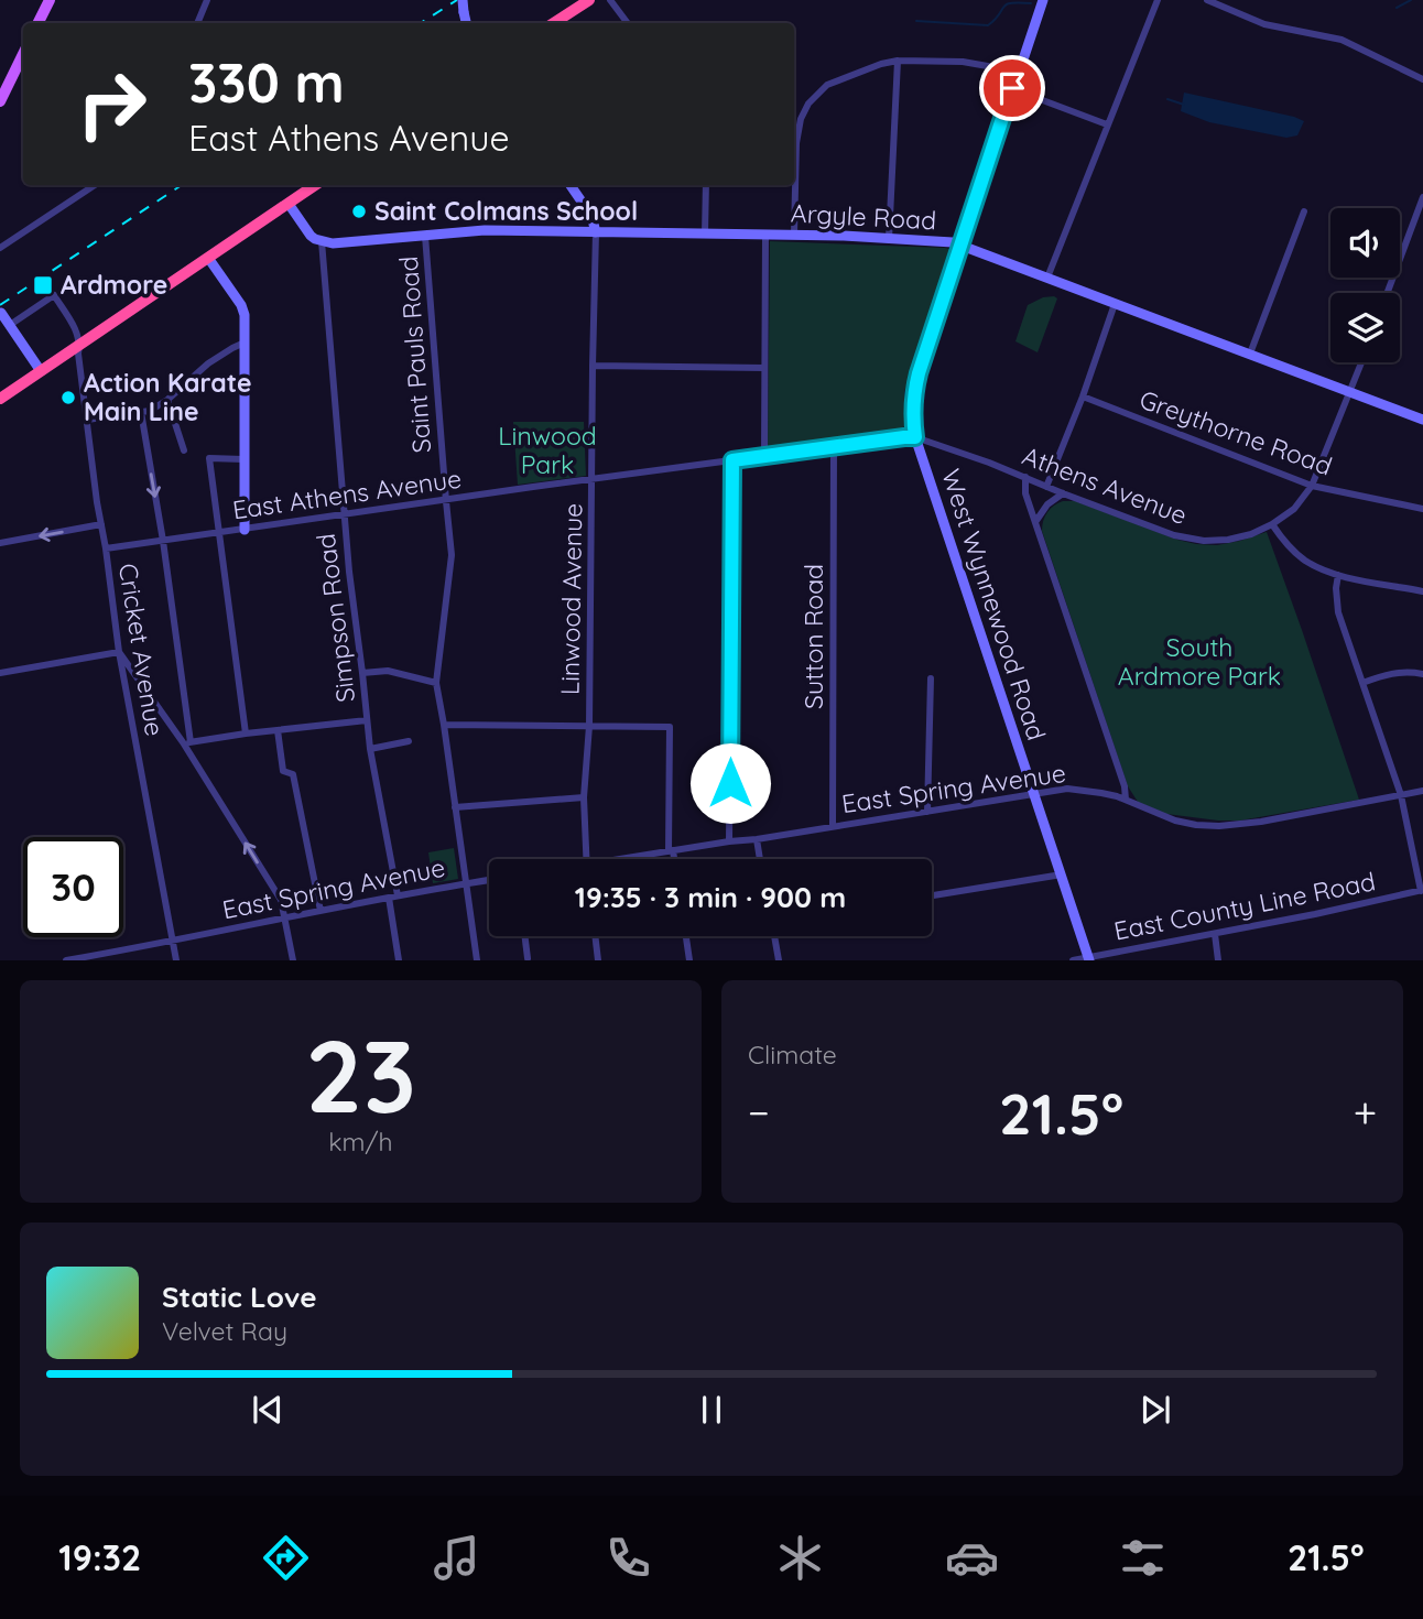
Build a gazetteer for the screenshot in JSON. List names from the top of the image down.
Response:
{
  "streets": {
    "street": [
      "Argyle Road",
      "Saint Pauls Road",
      "Greythorne Road",
      "Athens Avenue",
      "East Athens Avenue",
      "Linwood Avenue",
      "West Wynnewood Road",
      "Simpson Road",
      "Sutton Road",
      "Cricket Avenue",
      "East Spring Avenue",
      "East County Line Road"
    ]
  },
  "crossings": [
    ["Argyle Road", "Saint Pauls Road"],
    ["Argyle Road", "Athens Avenue"],
    ["Argyle Road", "Linwood Avenue"],
    ["Argyle Road", "West Wynnewood Road"],
    ["Argyle Road", "Simpson Road"],
    ["Saint Pauls Road", "East Athens Avenue"],
    ["Saint Pauls Road", "East Spring Avenue"],
    ["Greythorne Road", "Athens Avenue"],
    ["Athens Avenue", "East Athens Avenue"],
    ["Athens Avenue", "West Wynnewood Road"],
    ["East Athens Avenue", "Linwood Avenue"],
    ["East Athens Avenue", "West Wynnewood Road"],
    ["East Athens Avenue", "Simpson Road"],
    ["East Athens Avenue", "Sutton Road"],
    ["East Athens Avenue", "Cricket Avenue"],
    ["West Wynnewood Road", "East Spring Avenue"],
    ["West Wynnewood Road", "East County Line Road"],
    ["Simpson Road", "East Spring Avenue"],
    ["Sutton Road", "East Spring Avenue"],
    ["Cricket Avenue", "East Spring Avenue"]
  ],
  "parks": ["Linwood Park", "South Ardmore Park"],
  "places": {
    "other": ["Saint Colmans School", "Action Karate Main Line"],
    "transit": ["Ardmore"]
  },
  "page": {
    "turn": ["330 m", "East Athens Avenue"],
    "limit": "30",
    "trip": "19:35 · 3 min · 900 m",
    "tile": [
      ["23", "km/h"],
      "Climate"
    ],
    "heat": ["−", "21.5°", "+"],
    "song": ["Static Love", "Velvet Ray"],
    "tabs": ["19:32", "21.5°"]
  }
}
